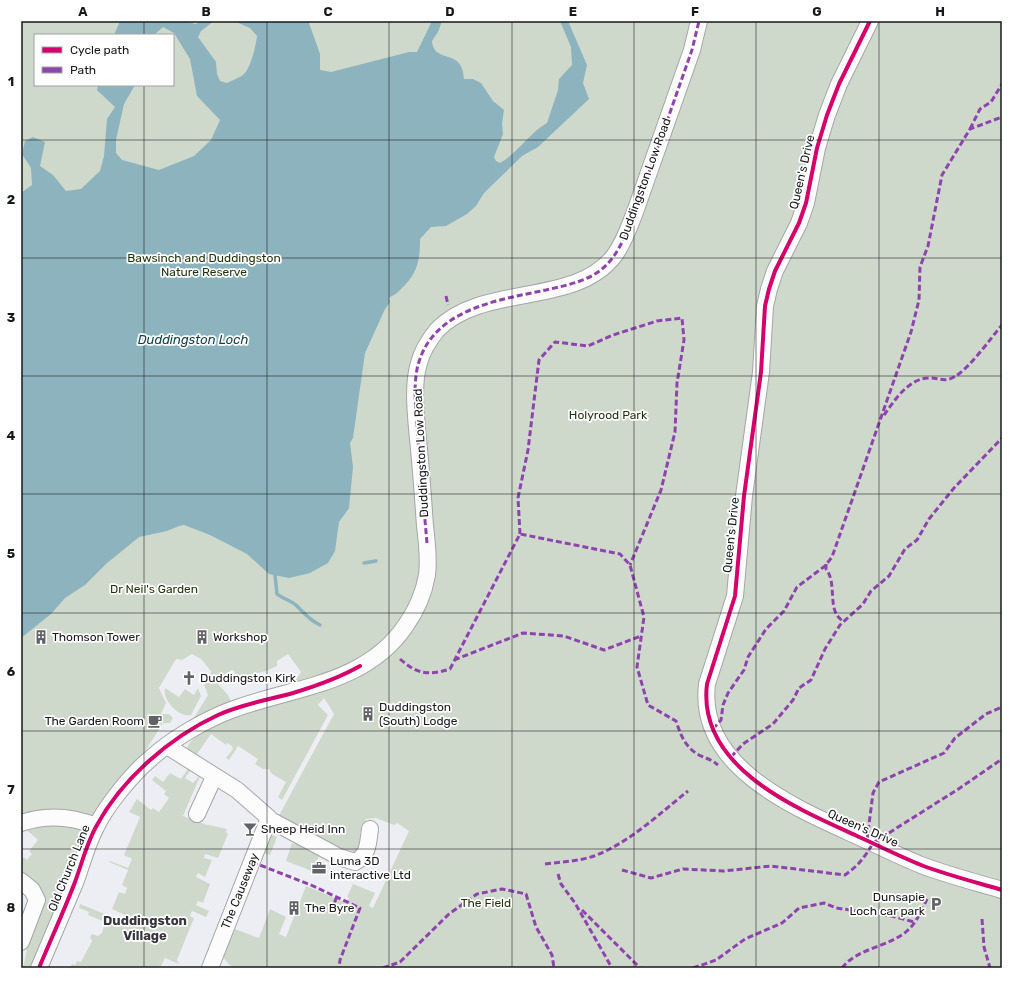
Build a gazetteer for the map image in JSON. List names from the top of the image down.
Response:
{
  "streets": {
    "street": [
      "Queen's Drive",
      "Duddingston Low Road",
      "Old Church Lane",
      "The Causeway"
    ]
  },
  "crossings": [
    ["Duddingston Low Road", "Old Church Lane"]
  ],
  "districts": ["Duddingston Village"],
  "water": ["Duddingston Loch"],
  "parks": [
    "Bawsinch and Duddingston Nature Reserve",
    "Holyrood Park",
    "Dr Neil's Garden",
    "The Field"
  ],
  "places": {
    "building": [
      "Thomson Tower",
      "Workshop",
      "Duddingston (South) Lodge",
      "The Byre"
    ],
    "church": ["Duddingston Kirk"],
    "cafe": ["The Garden Room"],
    "bar": ["Sheep Heid Inn"],
    "office": ["Luma 3D interactive Ltd"],
    "parking": ["Dunsapie Loch car park"]
  },
  "legend": ["Cycle path", "Path"],
  "grid": {
    "columns": [
      "A",
      "B",
      "C",
      "D",
      "E",
      "F",
      "G",
      "H"
    ],
    "rows": [
      "1",
      "2",
      "3",
      "4",
      "5",
      "6",
      "7",
      "8"
    ]
  }
}
